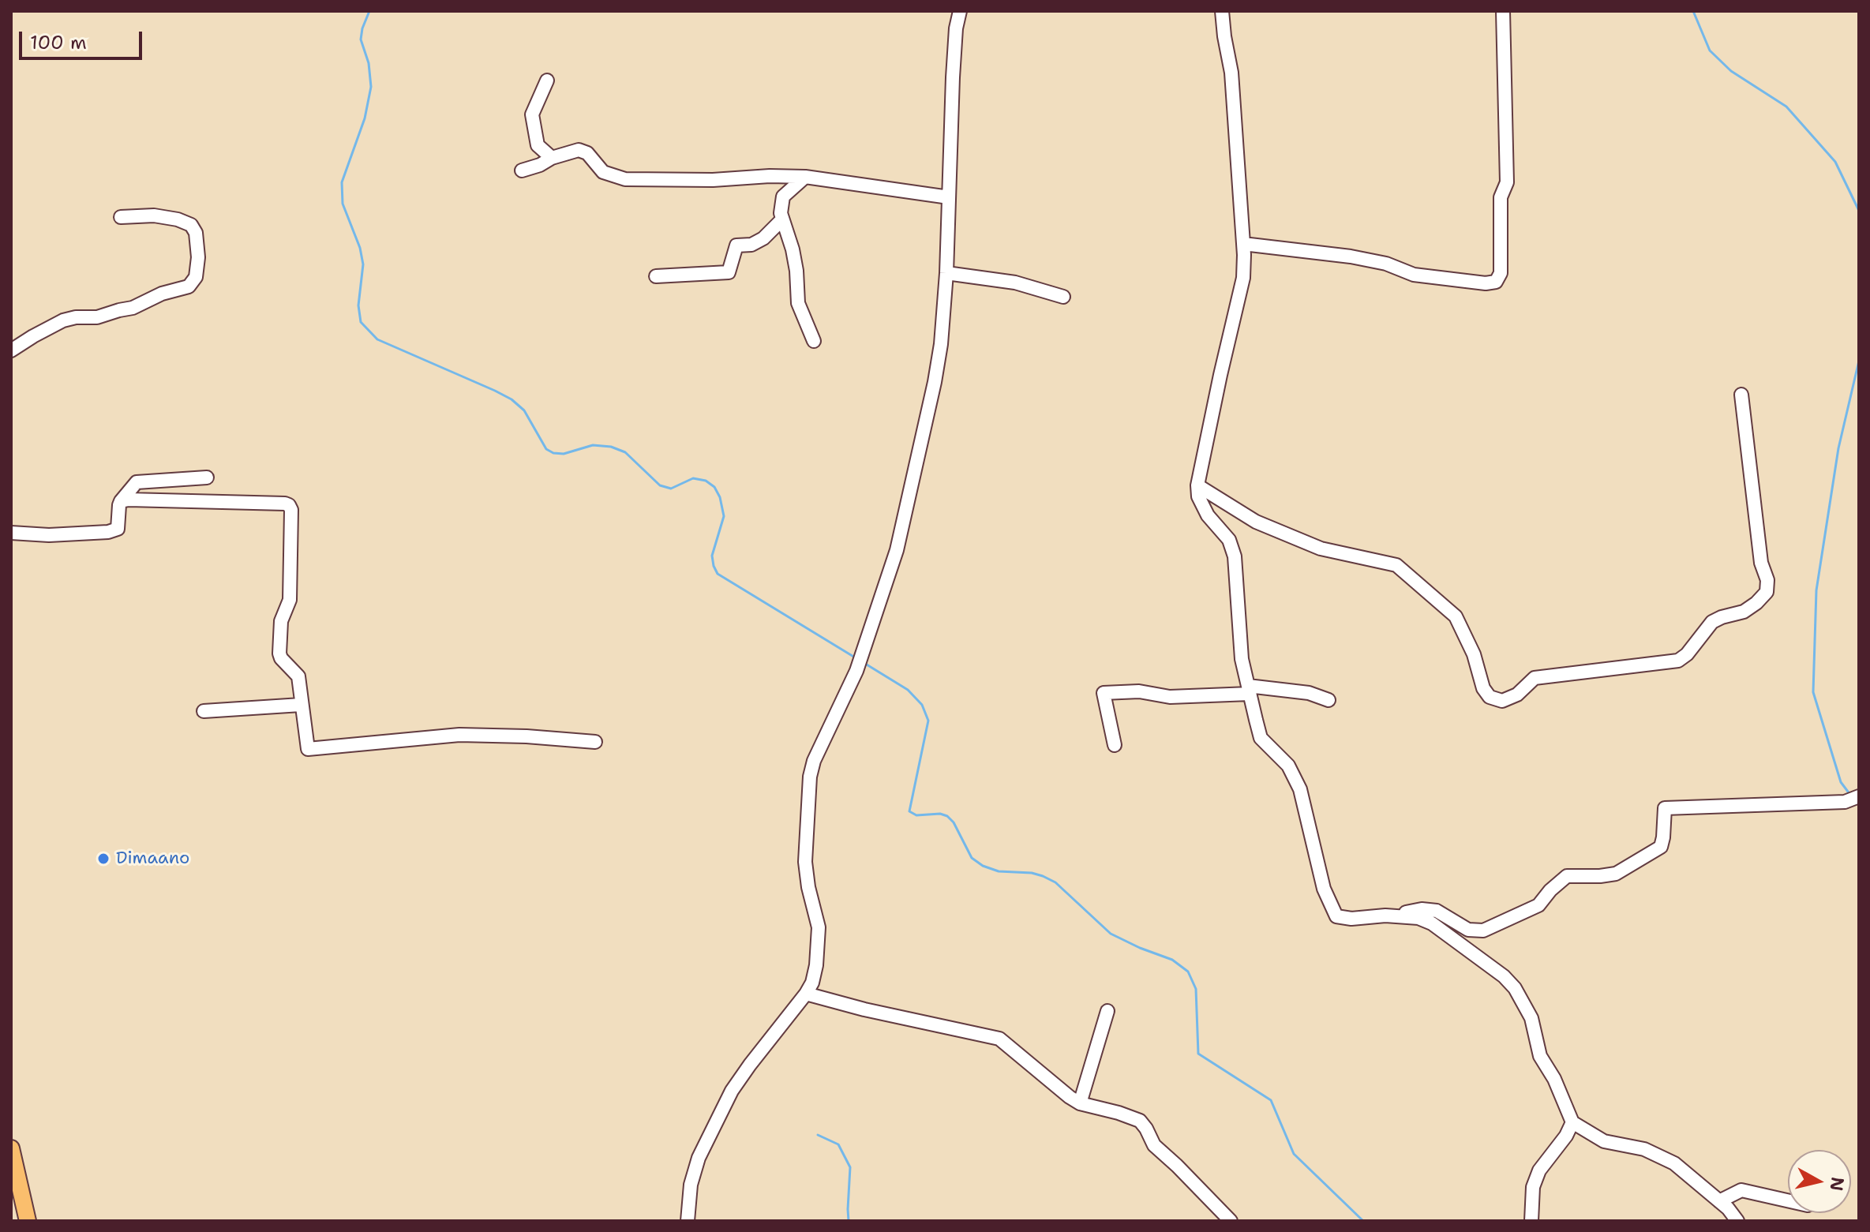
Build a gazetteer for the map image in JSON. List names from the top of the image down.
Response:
{
  "places": ["Dimaano"],
  "scale_bar": "100 m",
  "north": "right"
}
